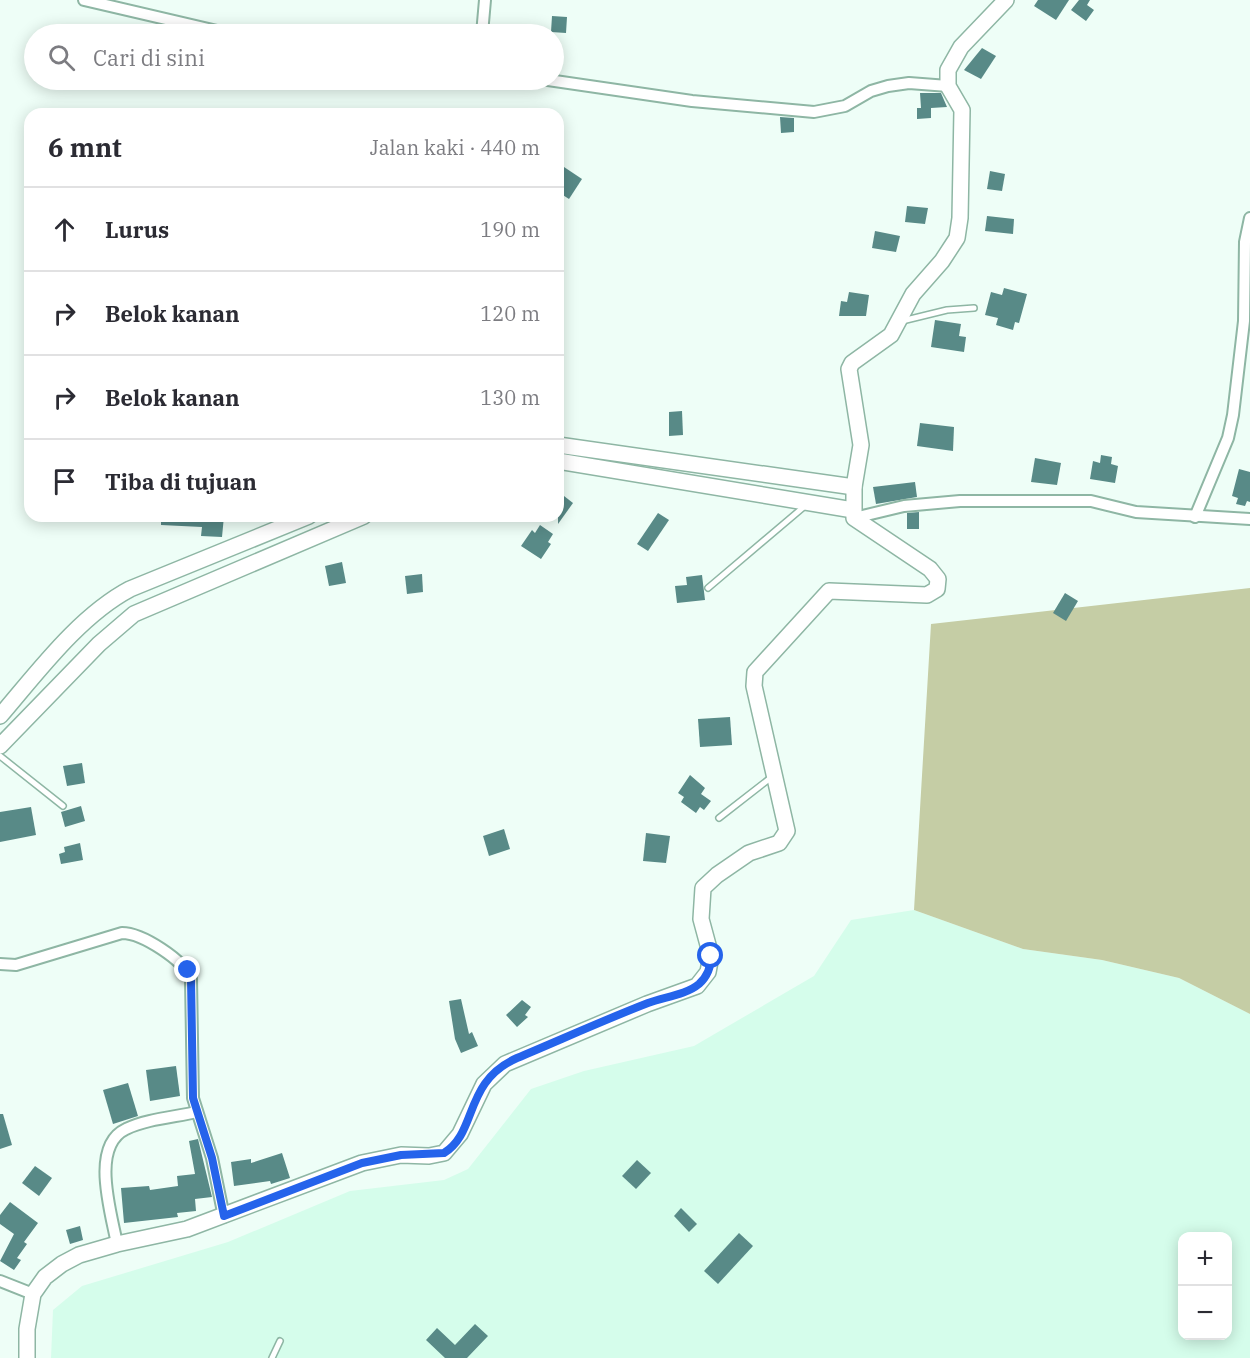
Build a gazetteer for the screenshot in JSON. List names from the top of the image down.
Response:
{
  "page": {
    "search": "Cari di sini",
    "heading": ["6 mnt", "Jalan kaki · 440 m"],
    "list": [
      ["Lurus", "190 m"],
      ["Belok kanan", "120 m"],
      ["Belok kanan", "130 m"],
      "Tiba di tujuan"
    ],
    "map_buttons": ["+", "−"]
  }
}
